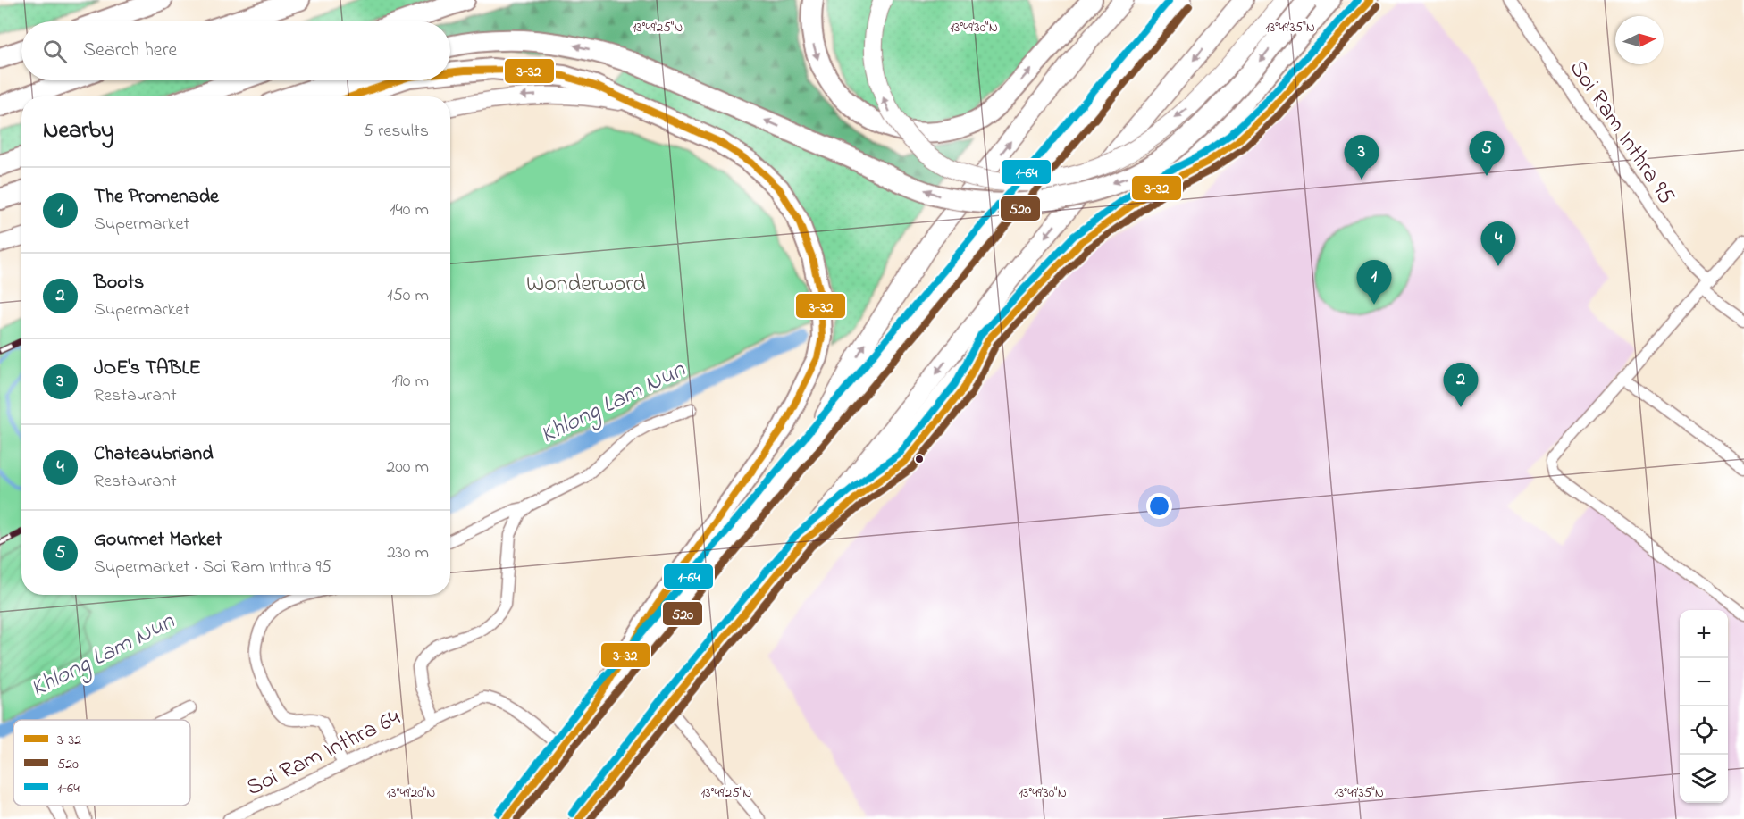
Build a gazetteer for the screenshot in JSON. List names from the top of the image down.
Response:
{
  "streets": {
    "street": ["Soi Ram Inthra 95", "Soi Ram Inthra 64"]
  },
  "water": ["Khlong Lam Nun"],
  "parks": ["Wonderword"],
  "lines": ["transit line 3-32", "transit line 1-64", "transit line 520"],
  "legend": ["3-32", "520", "1-64"],
  "north": "right",
  "page": {
    "search": "Search here",
    "heading": ["Nearby", "5 results"],
    "pins": [
      "5",
      "3",
      "4",
      "1",
      "2"
    ],
    "list": [
      {
        "mark": "1",
        "name": "The Promenade",
        "note": "Supermarket",
        "value": "140 m"
      },
      {
        "mark": "2",
        "name": "Boots",
        "note": "Supermarket",
        "value": "150 m"
      },
      {
        "mark": "3",
        "name": "JOE's TABLE",
        "note": "Restaurant",
        "value": "190 m"
      },
      {
        "mark": "4",
        "name": "Chateaubriand",
        "note": "Restaurant",
        "value": "200 m"
      },
      {
        "mark": "5",
        "name": "Gourmet Market",
        "note": "Supermarket · Soi Ram Inthra 95",
        "value": "230 m"
      }
    ],
    "map_buttons": ["+", "−"]
  },
  "coordinates": [
    "13°49'25\"N",
    "13°49'30\"N",
    "13°49'35\"N",
    "13°49'20\"N"
  ]
}
